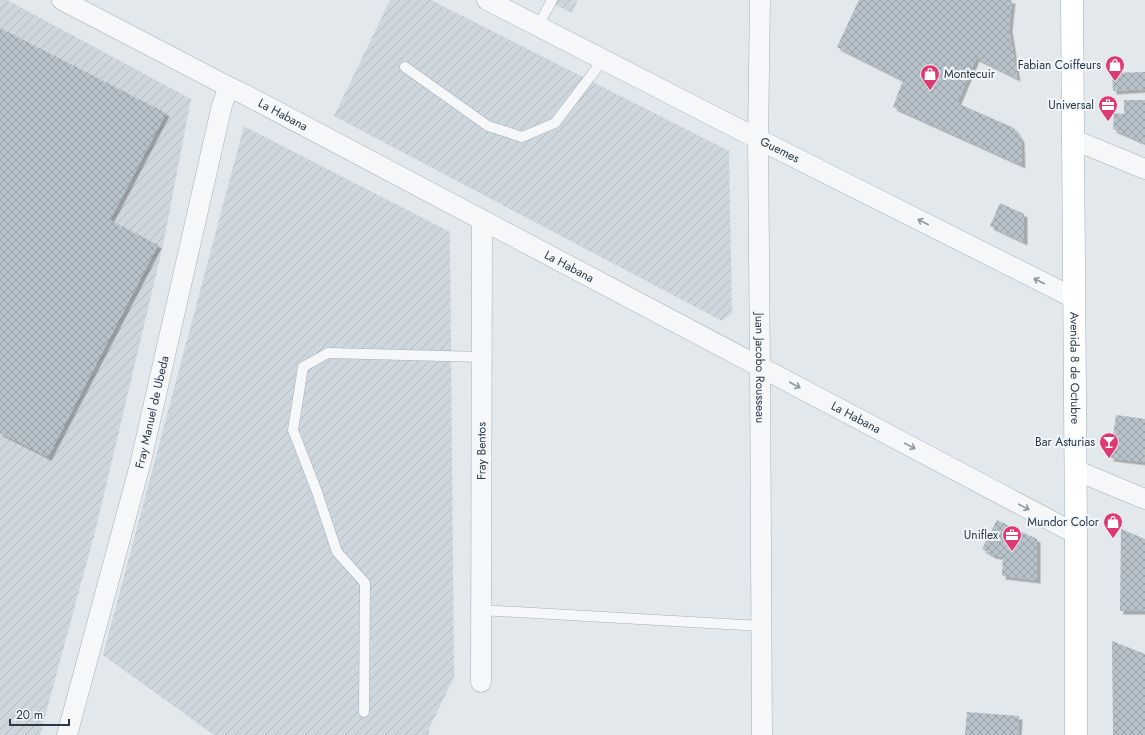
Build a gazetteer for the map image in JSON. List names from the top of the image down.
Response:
{
  "streets": {
    "main road": ["Avenida 8 de Octubre"],
    "street": [
      "La Habana",
      "Guemes",
      "Juan Jacobo Rousseau",
      "Fray Manuel de Ubeda",
      "Fray Bentos"
    ]
  },
  "crossings": [
    ["La Habana", "Juan Jacobo Rousseau"],
    ["La Habana", "Avenida 8 de Octubre"],
    ["La Habana", "Fray Manuel de Ubeda"],
    ["La Habana", "Fray Bentos"],
    ["Guemes", "Juan Jacobo Rousseau"],
    ["Guemes", "Avenida 8 de Octubre"]
  ],
  "one_way": ["Guemes"],
  "places": {
    "shop": ["Fabian Coiffeurs", "Montecuir", "Mundor Color"],
    "office": ["Universal", "Uniflex"],
    "bar": ["Bar Asturias"]
  },
  "scale_bar": "20 m"
}
